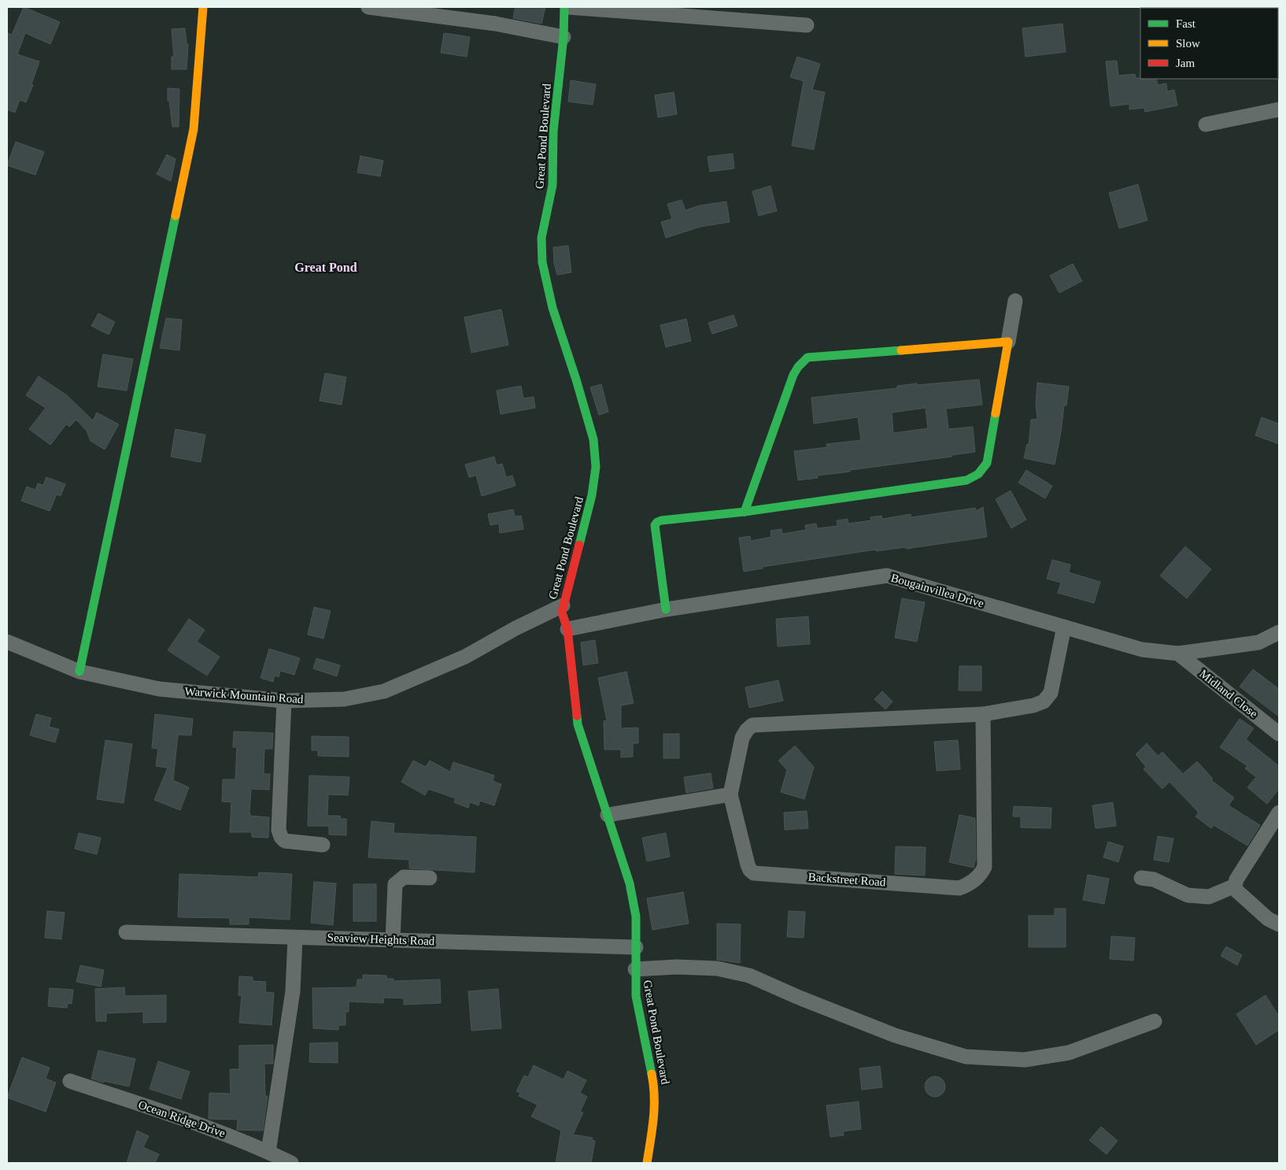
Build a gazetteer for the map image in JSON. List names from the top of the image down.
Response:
{
  "streets": {
    "street": [
      "Great Pond Boulevard",
      "Bougainvillea Drive",
      "Midland Close",
      "Warwick Mountain Road",
      "Backstreet Road",
      "Seaview Heights Road",
      "Ocean Ridge Drive"
    ]
  },
  "crossings": [
    ["Great Pond Boulevard", "Bougainvillea Drive"],
    ["Great Pond Boulevard", "Warwick Mountain Road"],
    ["Great Pond Boulevard", "Seaview Heights Road"],
    ["Bougainvillea Drive", "Midland Close"]
  ],
  "districts": ["Great Pond"],
  "legend": ["Fast", "Slow", "Jam"]
}
